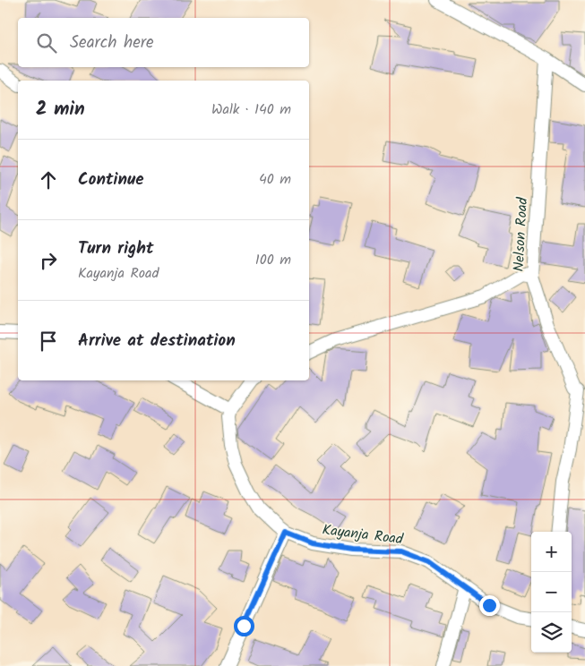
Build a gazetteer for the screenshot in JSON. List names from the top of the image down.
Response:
{
  "streets": {
    "street": ["Nelson Road", "Kayanja Road"]
  },
  "page": {
    "search": "Search here",
    "heading": ["2 min", "Walk · 140 m"],
    "list": [
      ["Continue", "40 m"],
      ["Turn right", "Kayanja Road", "100 m"],
      "Arrive at destination"
    ],
    "map_buttons": ["+", "−"]
  }
}
